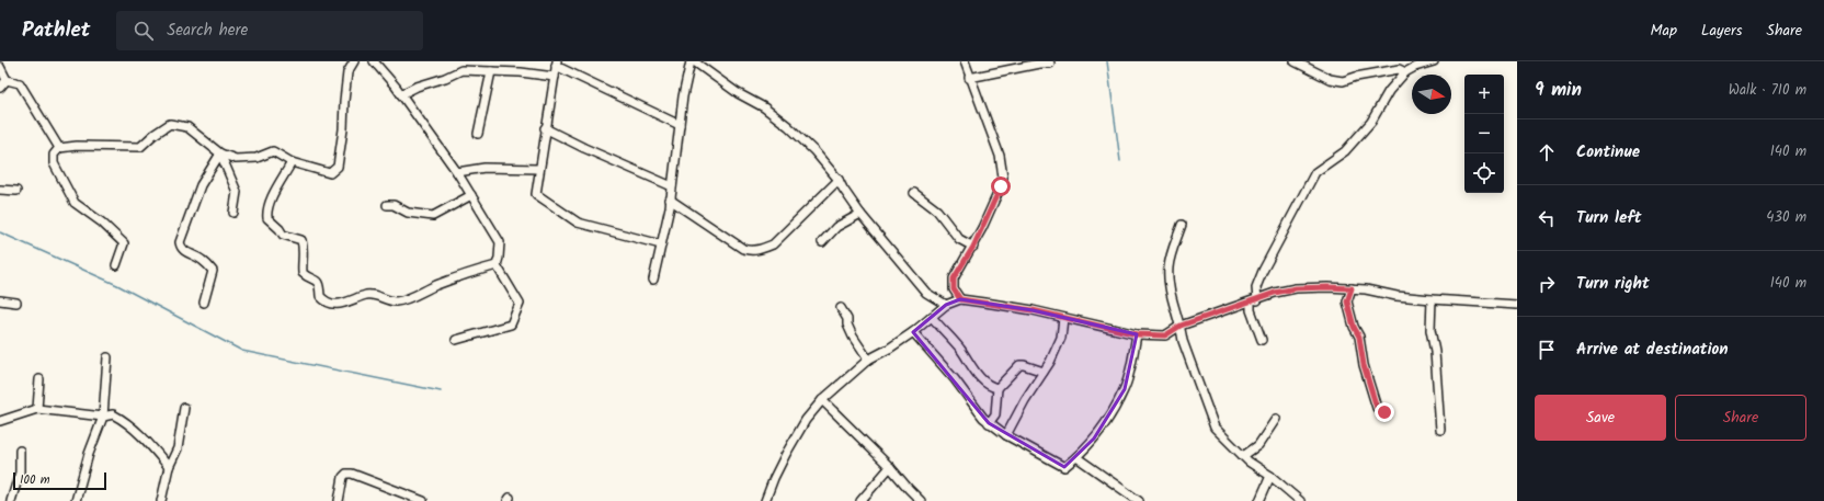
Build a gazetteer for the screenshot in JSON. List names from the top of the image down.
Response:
{
  "scale_bar": "100 m",
  "north": "right",
  "page": {
    "header": "Pathlet",
    "search": "Search here",
    "nav": ["Map", "Layers", "Share"],
    "heading": ["9 min", "Walk · 710 m"],
    "map_buttons": ["+", "−"],
    "list": [
      ["Continue", "140 m"],
      ["Turn left", "430 m"],
      ["Turn right", "140 m"],
      "Arrive at destination"
    ],
    "buttons": ["Save", "Share"],
    "scale": "100 m"
  }
}
